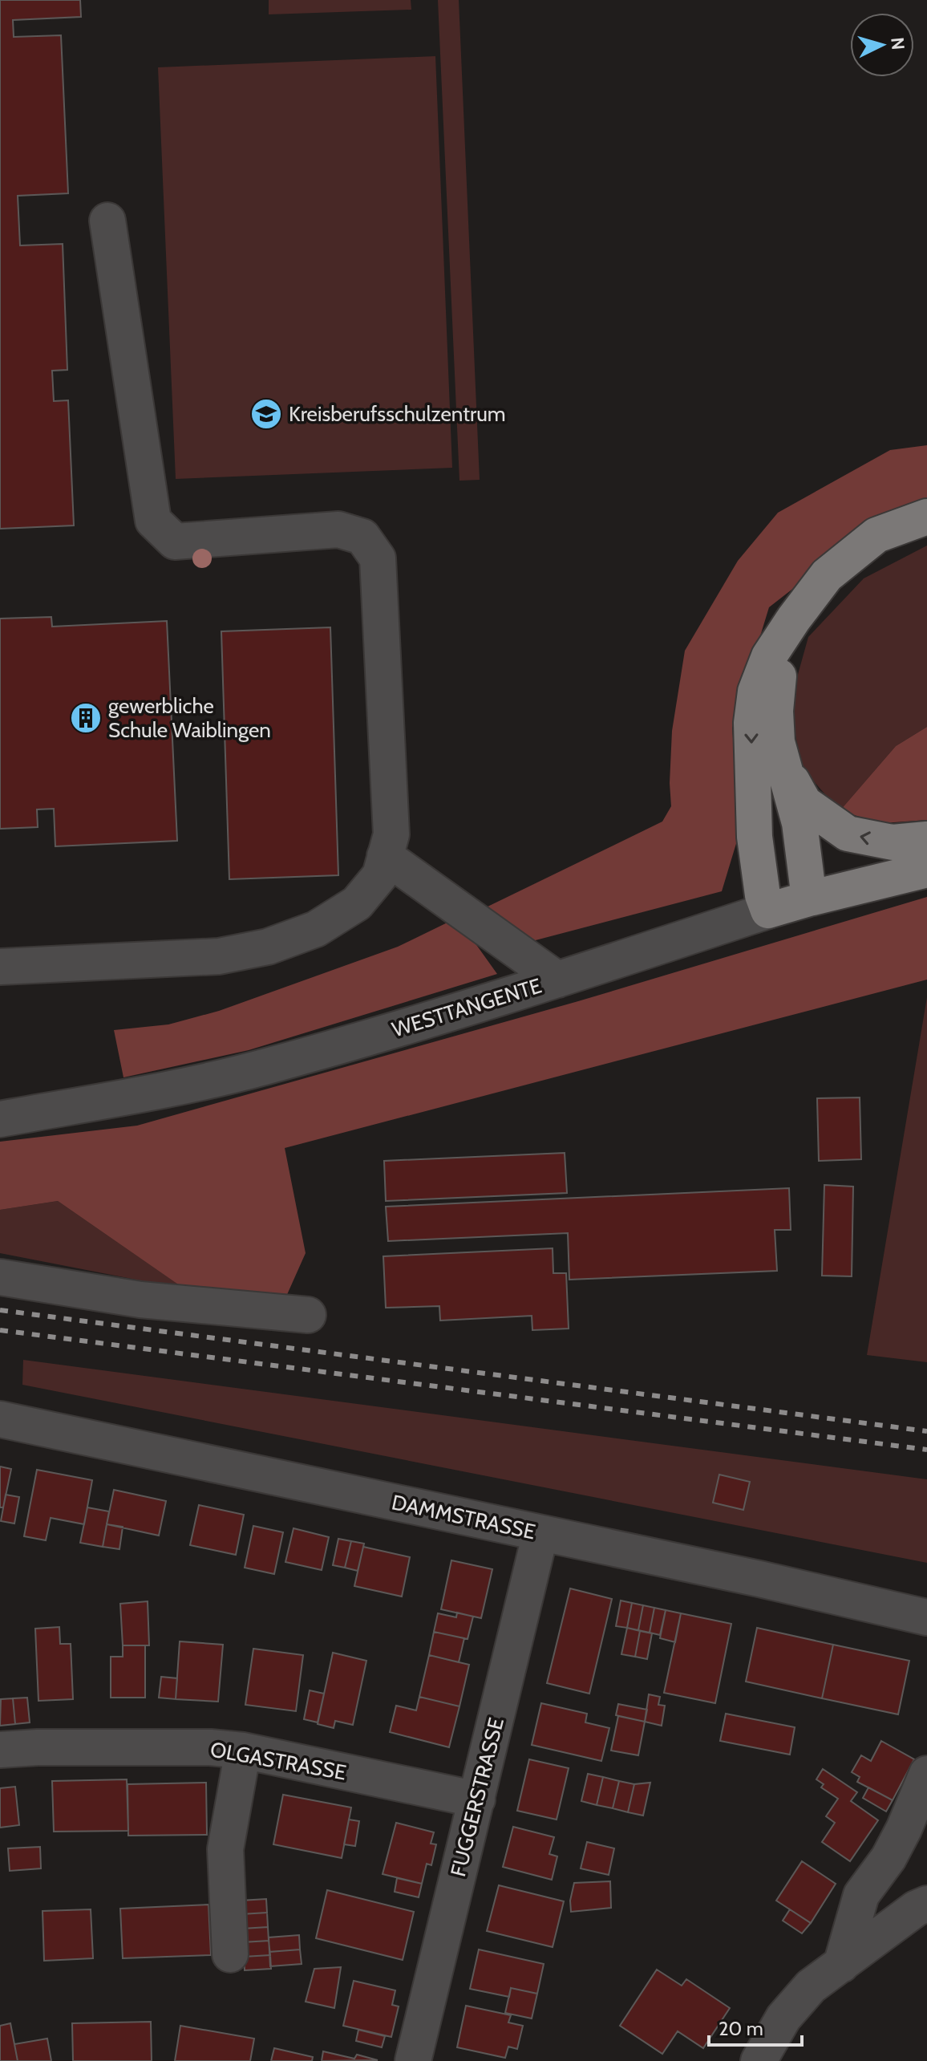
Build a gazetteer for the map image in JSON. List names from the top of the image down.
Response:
{
  "streets": {
    "main road": ["WESTTANGENTE"],
    "street": ["DAMMSTRASSE", "OLGASTRASSE", "FUGGERSTRASSE"]
  },
  "crossings": [
    ["DAMMSTRASSE", "FUGGERSTRASSE"],
    ["OLGASTRASSE", "FUGGERSTRASSE"]
  ],
  "places": {
    "school or university": ["Kreisberufsschulzentrum"],
    "building": ["gewerbliche Schule Waiblingen"]
  },
  "scale_bar": "20 m",
  "north": "right"
}
